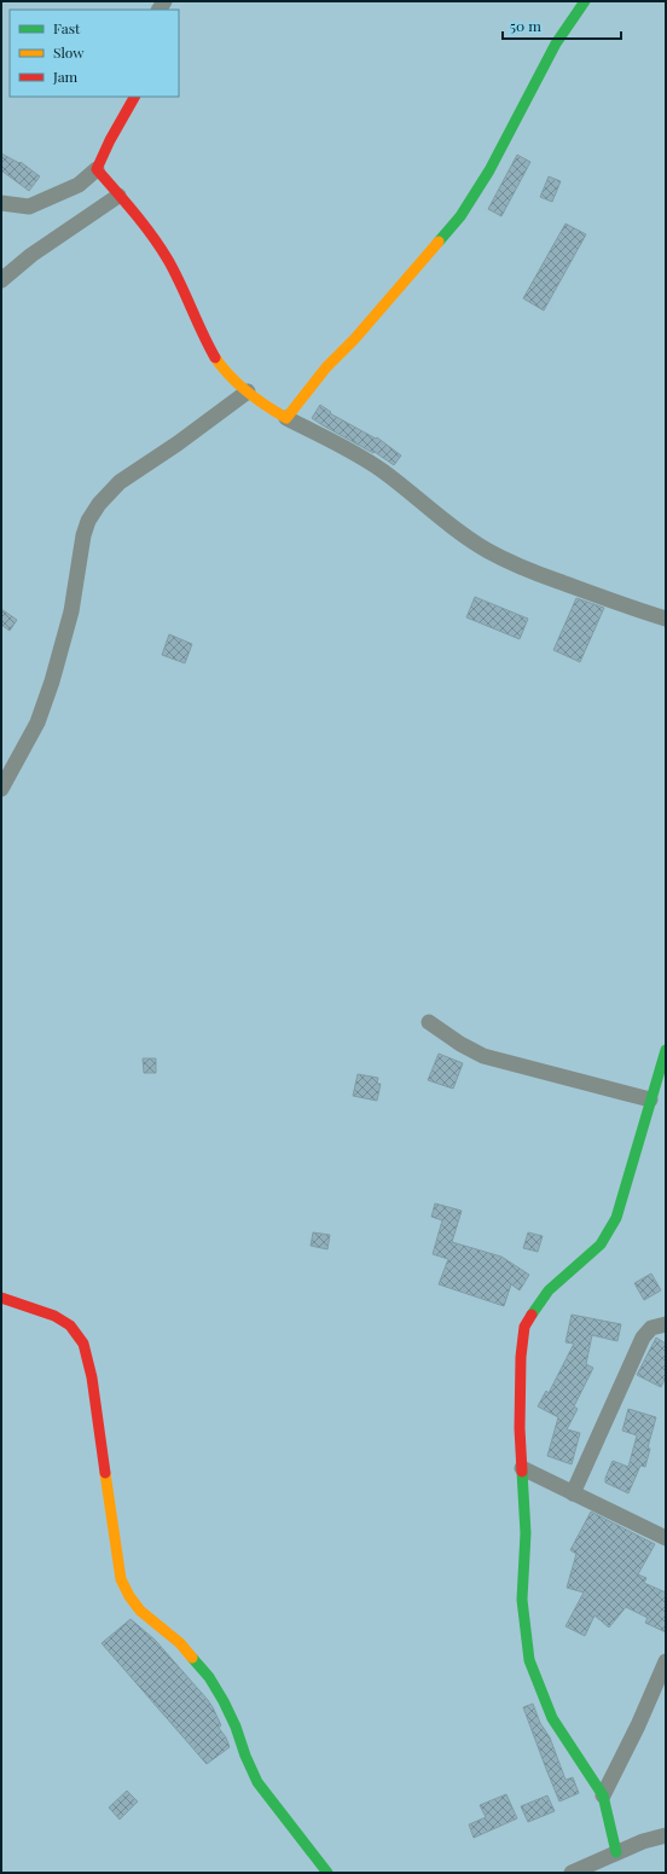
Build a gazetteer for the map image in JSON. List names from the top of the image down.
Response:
{
  "legend": ["Fast", "Slow", "Jam"],
  "scale_bar": "50 m"
}
